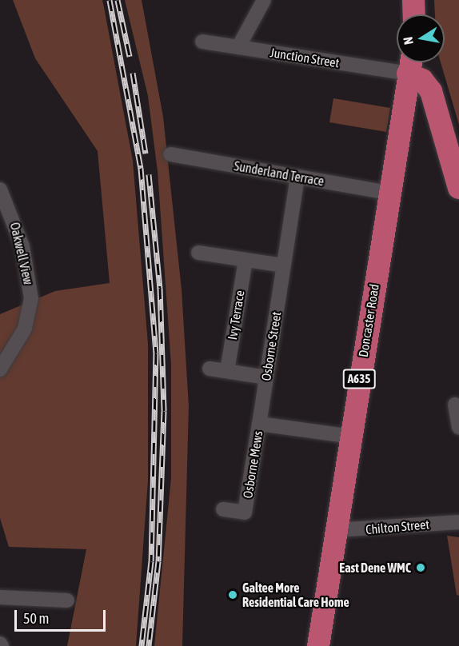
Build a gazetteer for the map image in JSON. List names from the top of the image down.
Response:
{
  "streets": {
    "highway": ["Doncaster Road", "A635"],
    "street": [
      "Junction Street",
      "Sunderland Terrace",
      "Oakwell View",
      "Ivy Terrace",
      "Osborne Street",
      "Osborne Mews",
      "Chilton Street"
    ]
  },
  "crossings": [
    ["Junction Street", "Doncaster Road"],
    ["Sunderland Terrace", "Doncaster Road"],
    ["Sunderland Terrace", "Osborne Street"],
    ["Doncaster Road", "Chilton Street"],
    ["Osborne Street", "Osborne Mews"]
  ],
  "places": ["East Dene WMC", "Galtee More Residential Care Home"],
  "scale_bar": "50 m",
  "north": "left"
}
